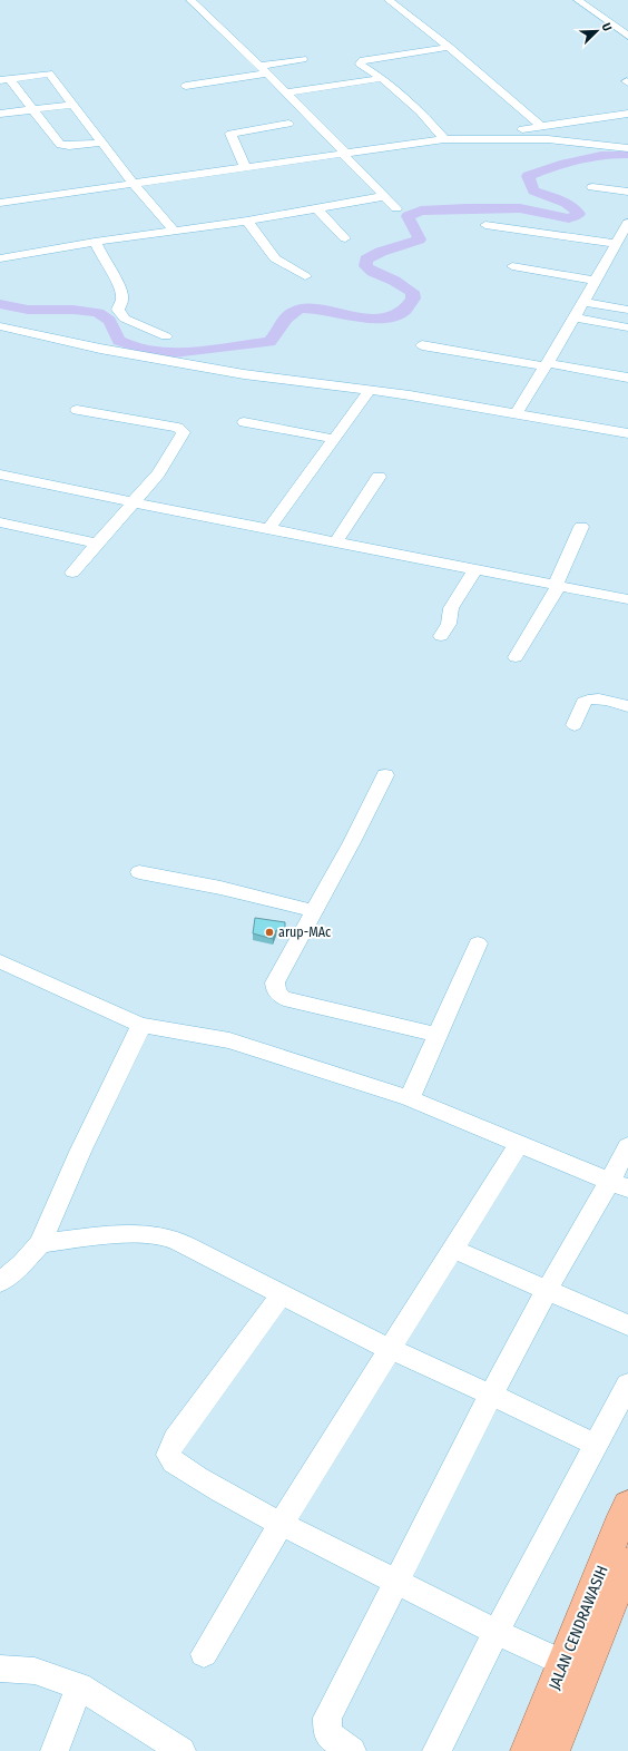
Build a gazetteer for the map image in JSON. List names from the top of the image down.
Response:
{
  "streets": {
    "main road": ["JALAN CENDRAWASIH"]
  },
  "places": ["arup-MAc"],
  "north": "top right"
}
